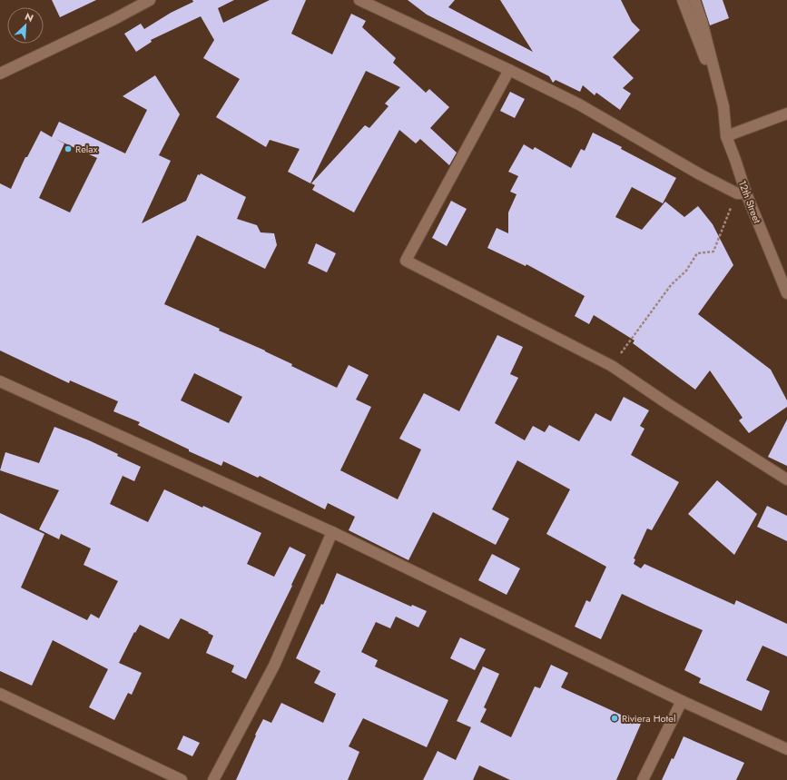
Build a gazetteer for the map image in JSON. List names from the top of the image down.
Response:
{
  "streets": {
    "street": ["12th Street"]
  },
  "places": ["Relax", "Riviera Hotel"],
  "north": "top right"
}
